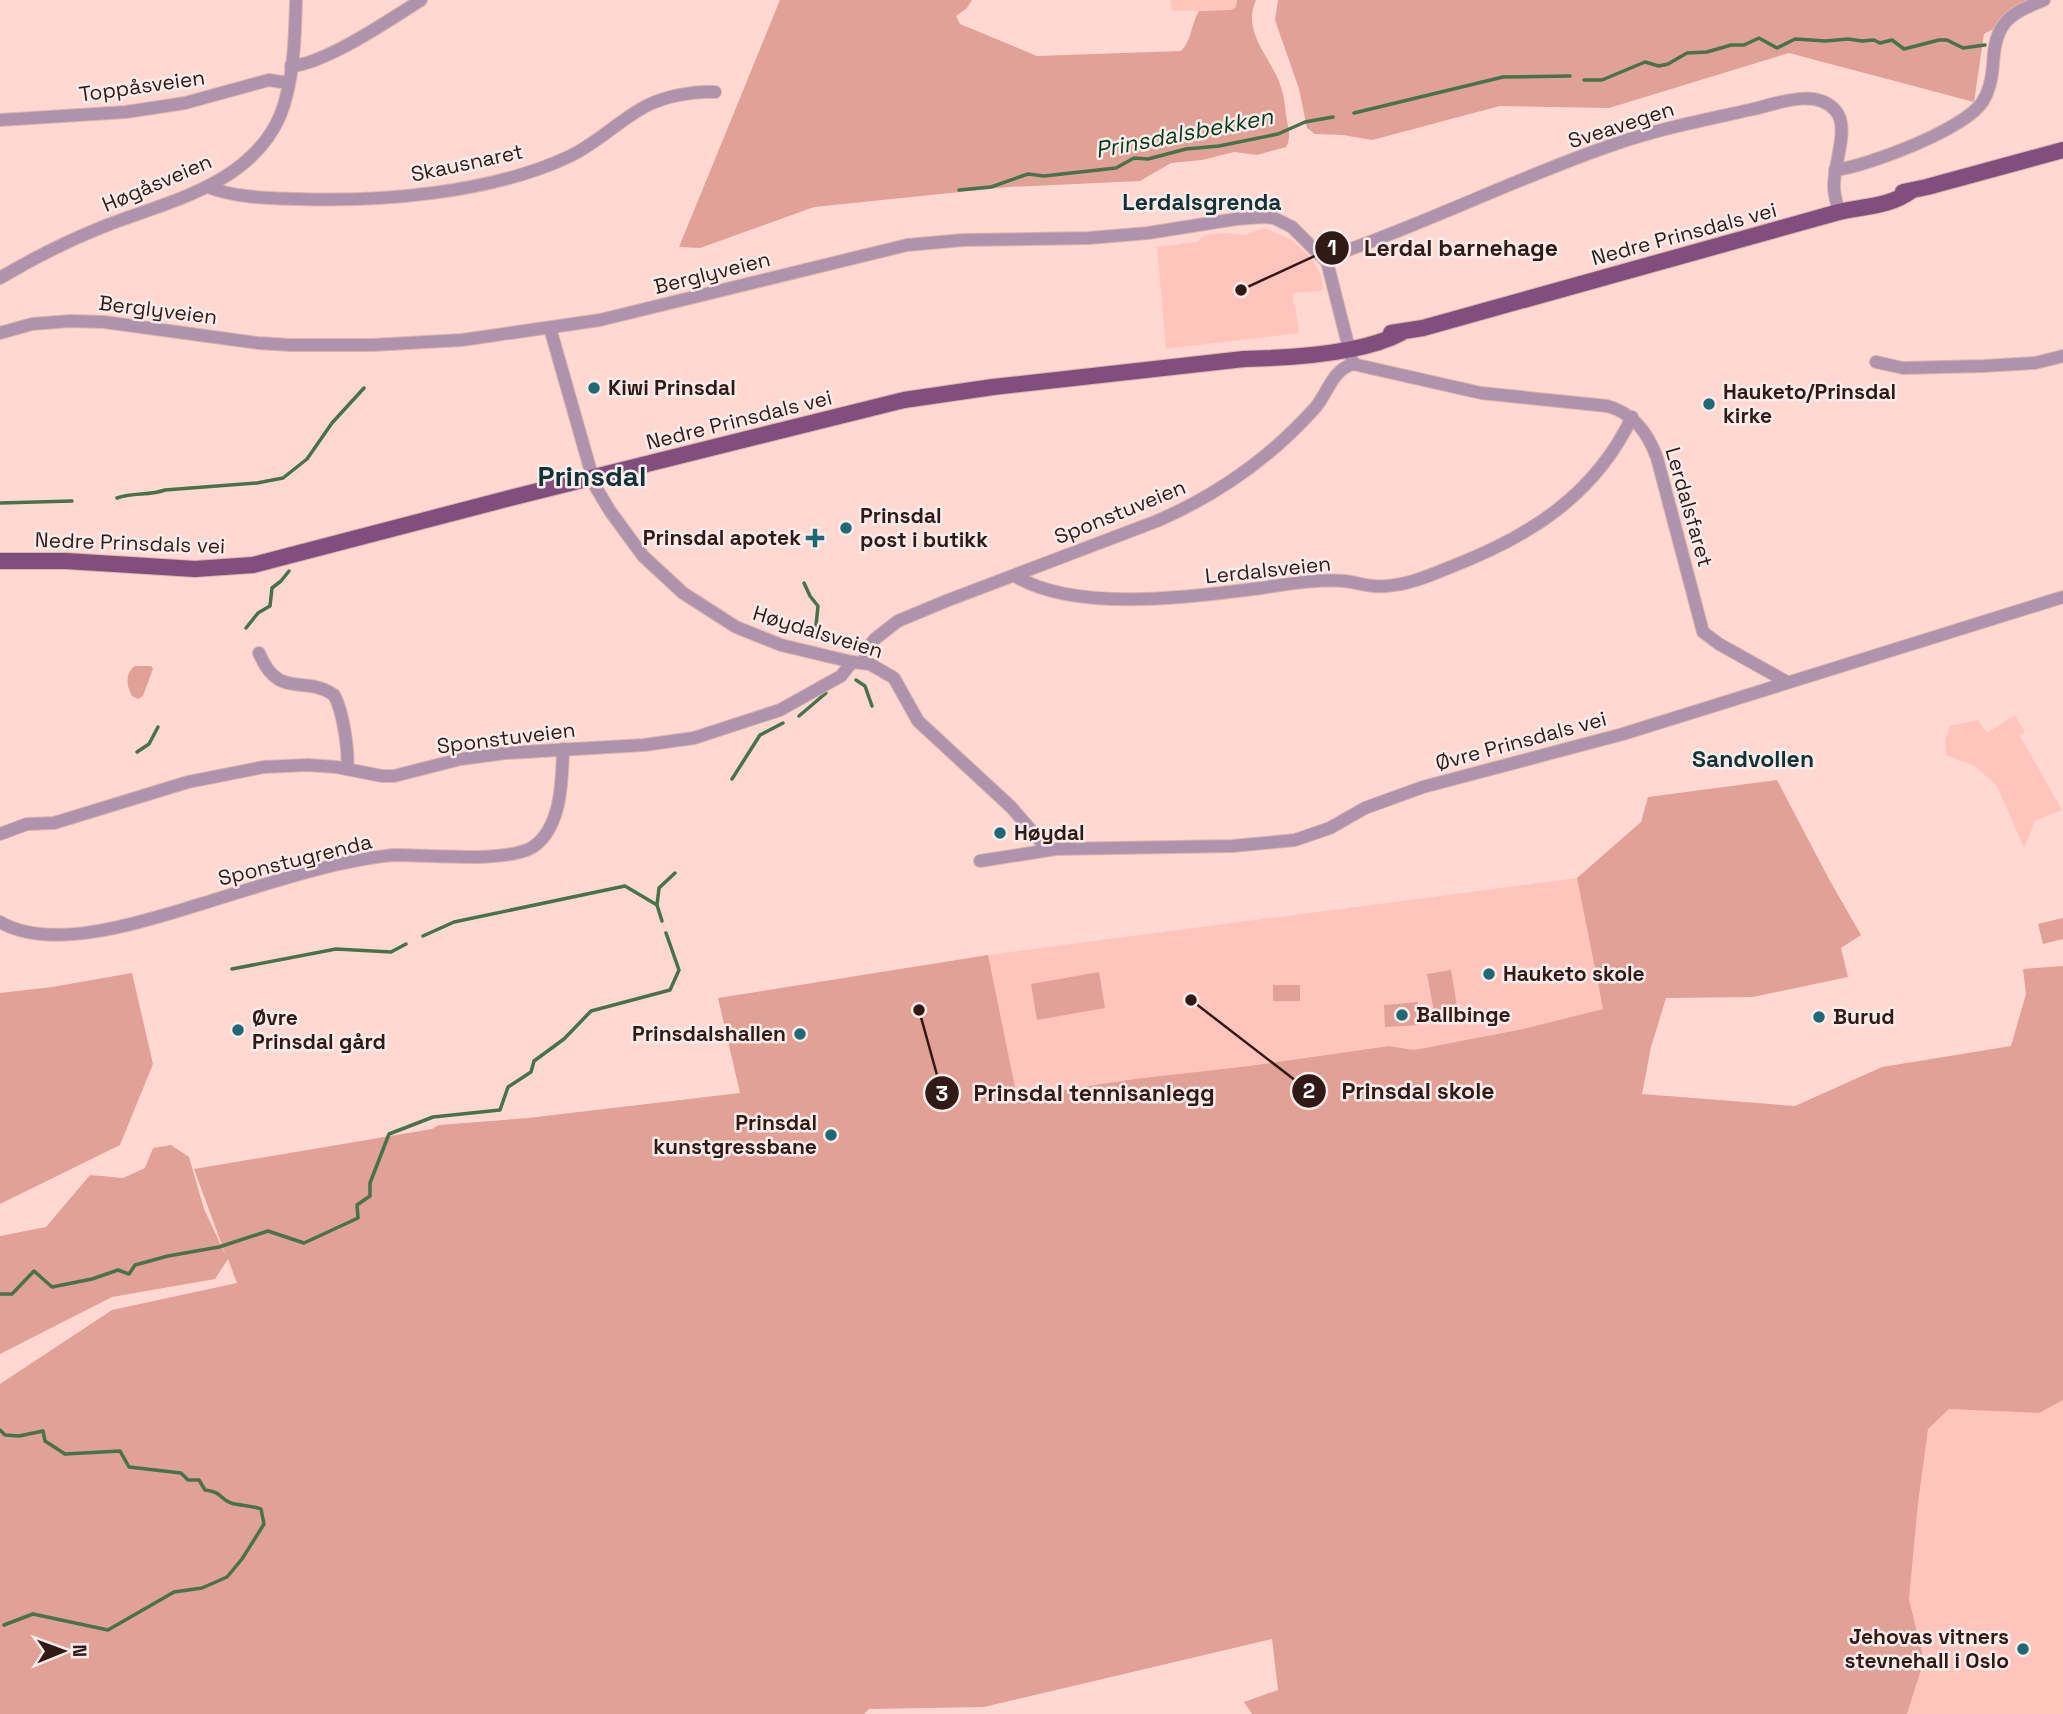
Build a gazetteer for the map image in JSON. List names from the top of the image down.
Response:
{
  "streets": {
    "main road": ["Nedre Prinsdals vei"],
    "street": [
      "Toppåsveien",
      "Sveavegen",
      "Skausnaret",
      "Høgåsveien",
      "Berglyveien",
      "Lerdalsfaret",
      "Sponstuveien",
      "Lerdalsveien",
      "Høydalsveien",
      "Øvre Prinsdals vei",
      "Sponstugrenda"
    ]
  },
  "crossings": [
    ["Toppåsveien", "Høgåsveien"],
    ["Sveavegen", "Nedre Prinsdals vei"],
    ["Sveavegen", "Berglyveien"],
    ["Skausnaret", "Høgåsveien"],
    ["Nedre Prinsdals vei", "Berglyveien"],
    ["Nedre Prinsdals vei", "Sponstuveien"],
    ["Nedre Prinsdals vei", "Høydalsveien"],
    ["Berglyveien", "Sponstuveien"],
    ["Berglyveien", "Høydalsveien"],
    ["Lerdalsfaret", "Lerdalsveien"],
    ["Lerdalsfaret", "Øvre Prinsdals vei"],
    ["Sponstuveien", "Lerdalsveien"],
    ["Sponstuveien", "Høydalsveien"],
    ["Sponstuveien", "Sponstugrenda"],
    ["Høydalsveien", "Øvre Prinsdals vei"]
  ],
  "districts": ["Lerdalsgrenda", "Prinsdal", "Sandvollen"],
  "water": ["Prinsdalsbekken"],
  "places": {
    "other": [
      "Lerdal barnehage",
      "Kiwi Prinsdal",
      "Hauketo/Prinsdal kirke",
      "Prinsdal post i butikk",
      "Høydal",
      "Hauketo skole",
      "Prinsdal skole",
      "Prinsdal tennisanlegg",
      "Ballbinge",
      "Burud",
      "Øvre Prinsdal gård",
      "Prinsdalshallen",
      "Prinsdal kunstgressbane",
      "Jehovas vitners stevnehall i Oslo"
    ],
    "health": ["Prinsdal apotek"]
  },
  "north": "right"
}
